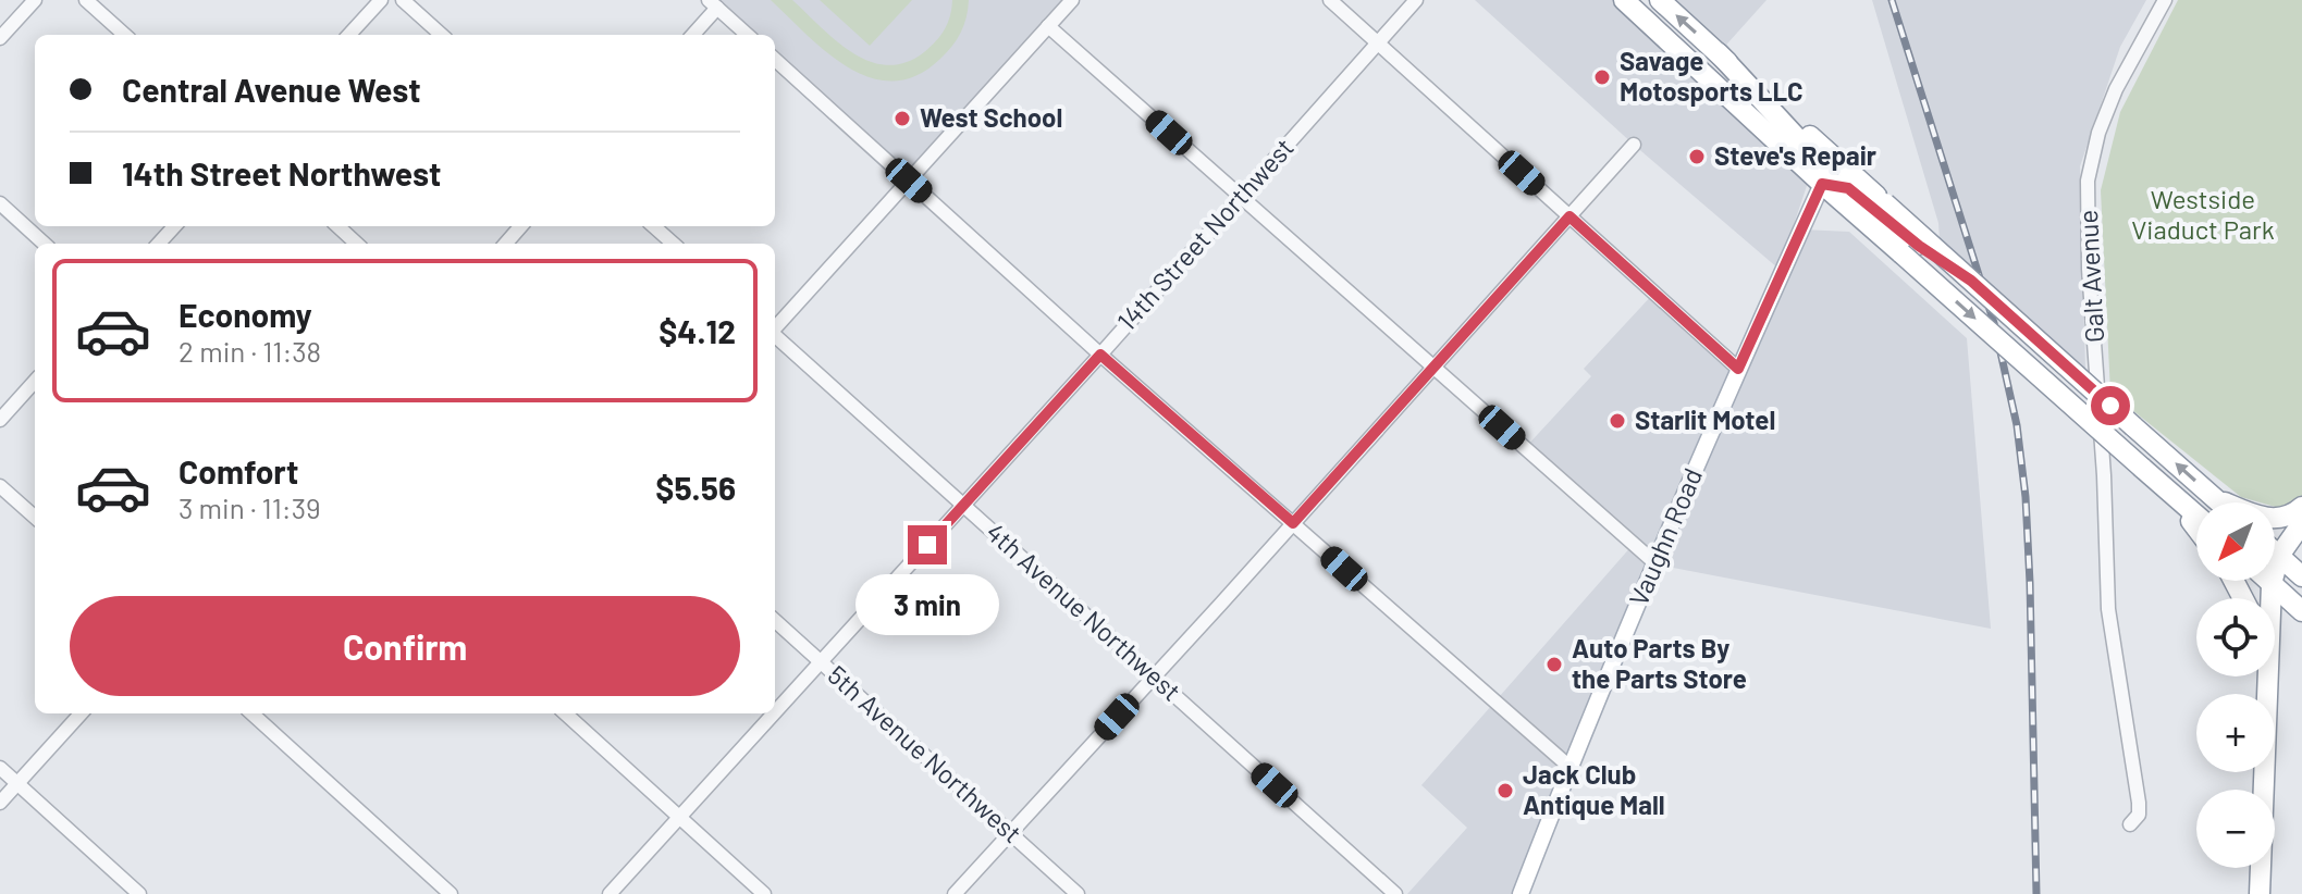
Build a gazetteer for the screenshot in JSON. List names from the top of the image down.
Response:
{
  "streets": {
    "main road": ["Vaughn Road"],
    "street": [
      "14th Street Northwest",
      "Galt Avenue",
      "4th Avenue Northwest",
      "5th Avenue Northwest"
    ]
  },
  "crossings": [
    ["14th Street Northwest", "4th Avenue Northwest"],
    ["14th Street Northwest", "5th Avenue Northwest"]
  ],
  "parks": ["Westside Viaduct Park"],
  "places": [
    "Savage Motosports LLC",
    "West School",
    "Steve's Repair",
    "Starlit Motel",
    "Auto Parts By the Parts Store",
    "Jack Club Antique Mall"
  ],
  "north": "bottom left",
  "page": {
    "banner": ["Central Avenue West", "14th Street Northwest"],
    "list": [
      {
        "name": "Economy",
        "note": "2 min · 11:38",
        "value": "$4.12"
      },
      {
        "name": "Comfort",
        "note": "3 min · 11:39",
        "value": "$5.56"
      }
    ],
    "map_buttons": ["+", "−"],
    "bubble": "3 min",
    "buttons": "Confirm"
  }
}
